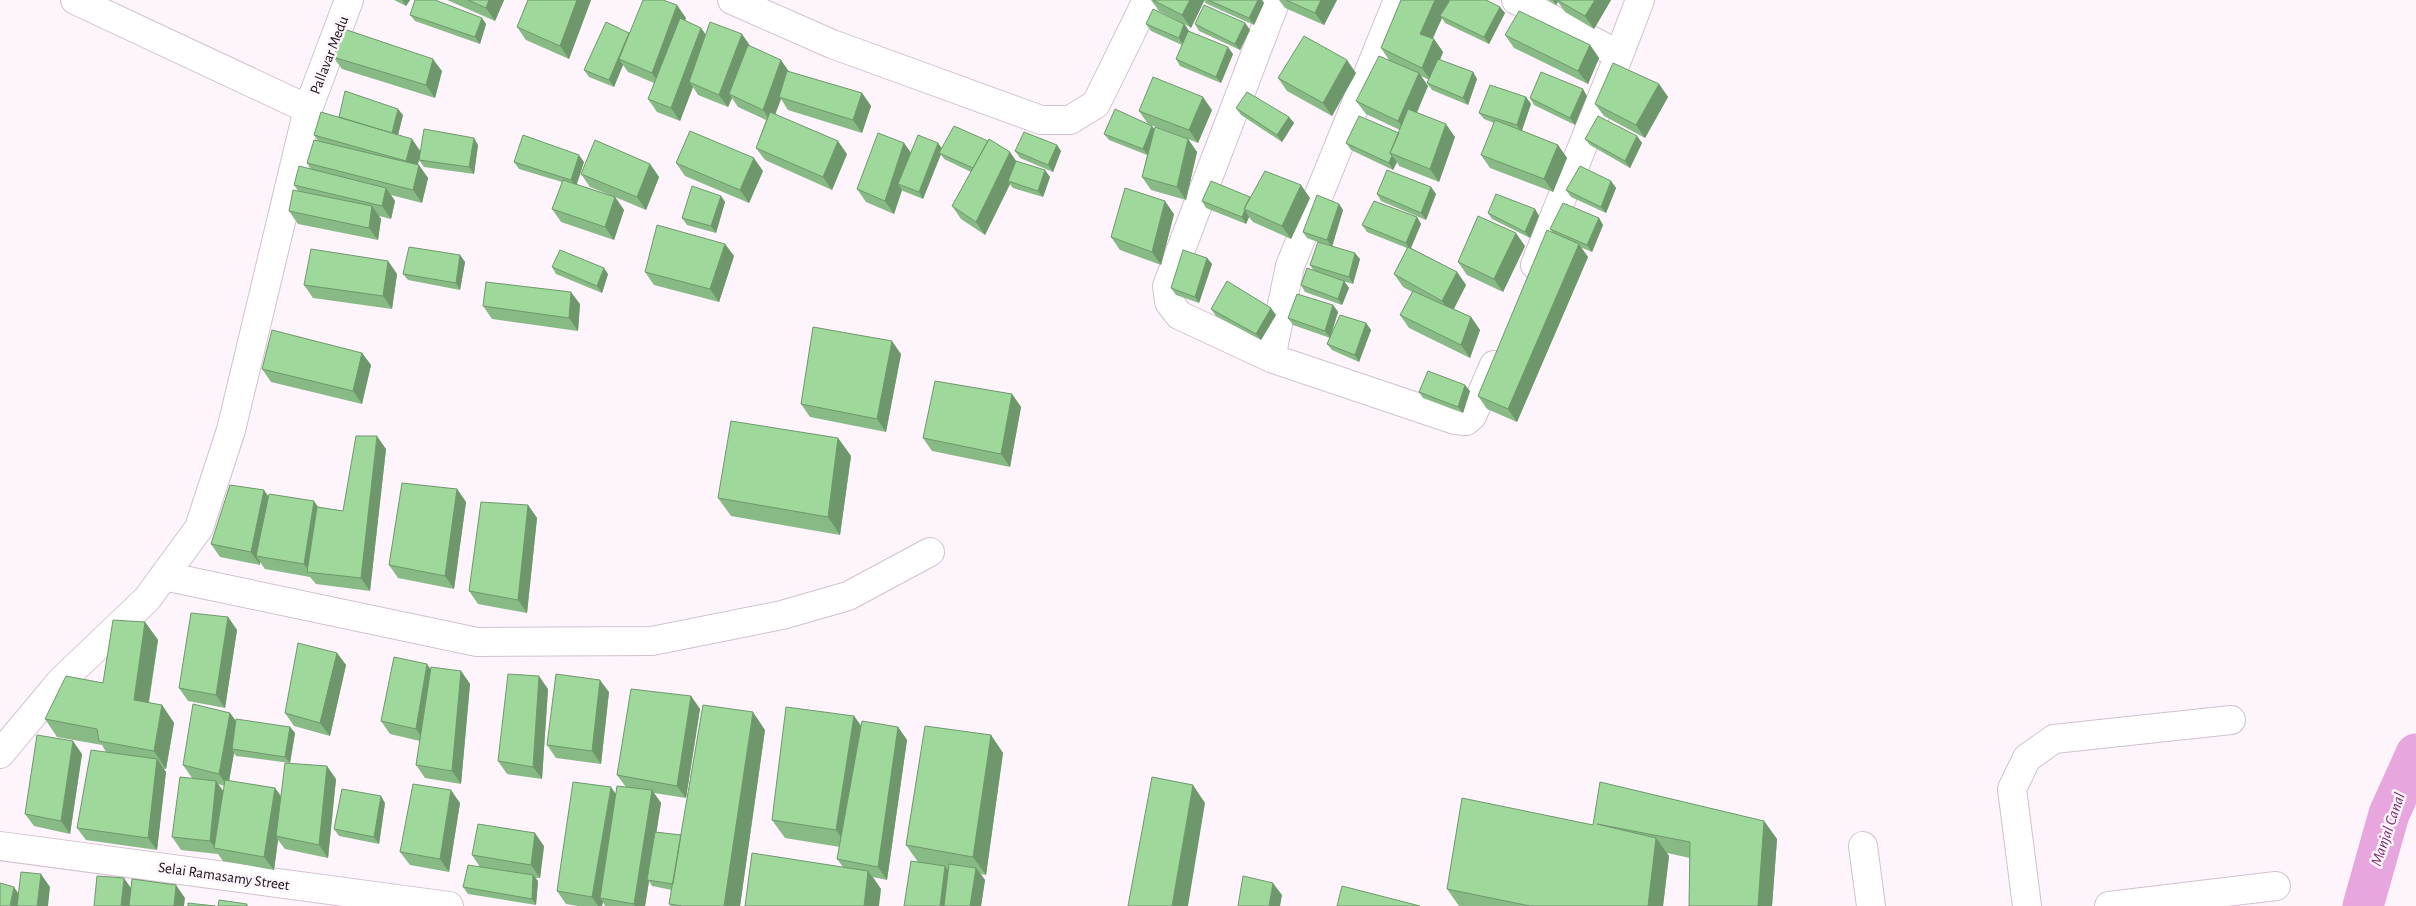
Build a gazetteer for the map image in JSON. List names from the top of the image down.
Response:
{
  "streets": {
    "street": ["Pallavar Medu", "Selai Ramasamy Street"]
  },
  "water": ["Manjal Canal"]
}
